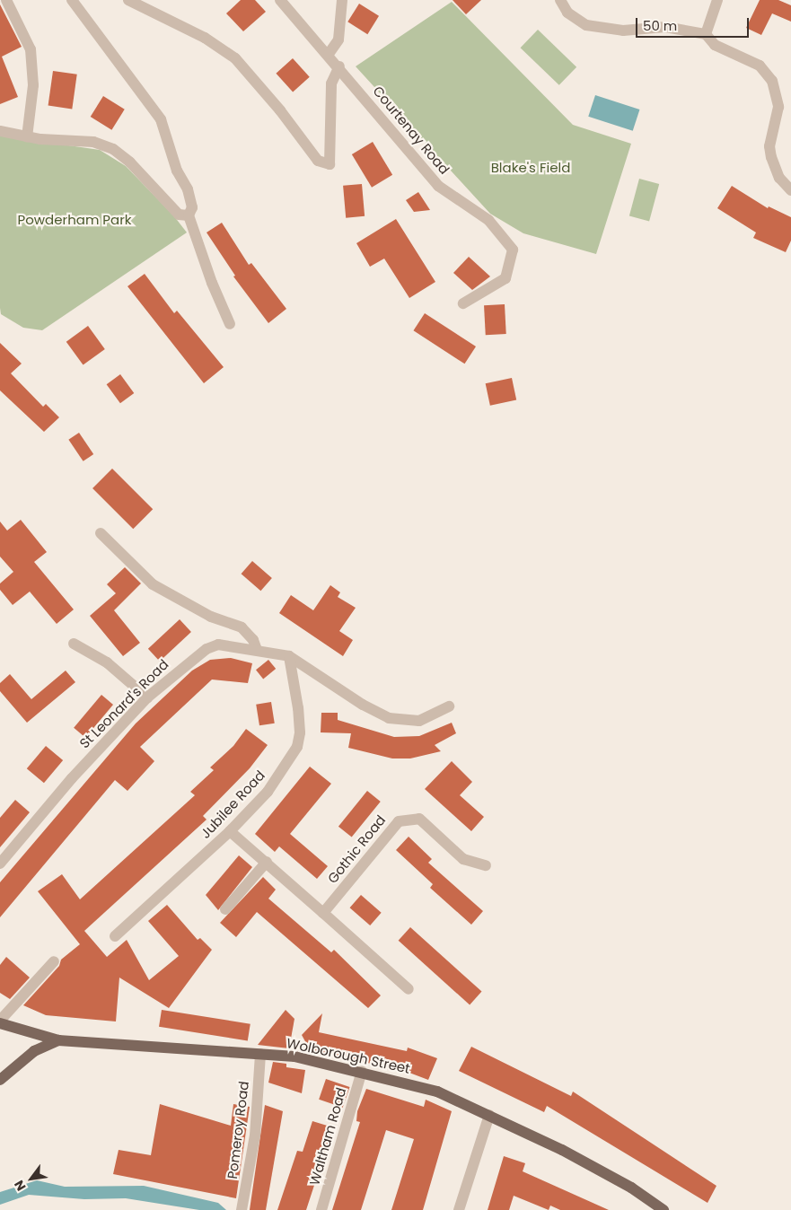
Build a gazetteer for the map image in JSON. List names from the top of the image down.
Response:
{
  "streets": {
    "main road": ["Wolborough Street"],
    "street": [
      "Courtenay Road",
      "St Leonard's Road",
      "Jubilee Road",
      "Gothic Road",
      "Pomeroy Road",
      "Waltham Road"
    ]
  },
  "crossings": [
    ["St Leonard's Road", "Jubilee Road"],
    ["Wolborough Street", "Pomeroy Road"],
    ["Wolborough Street", "Waltham Road"]
  ],
  "parks": ["Blake's Field", "Powderham Park"],
  "scale_bar": "50 m",
  "north": "bottom left"
}
